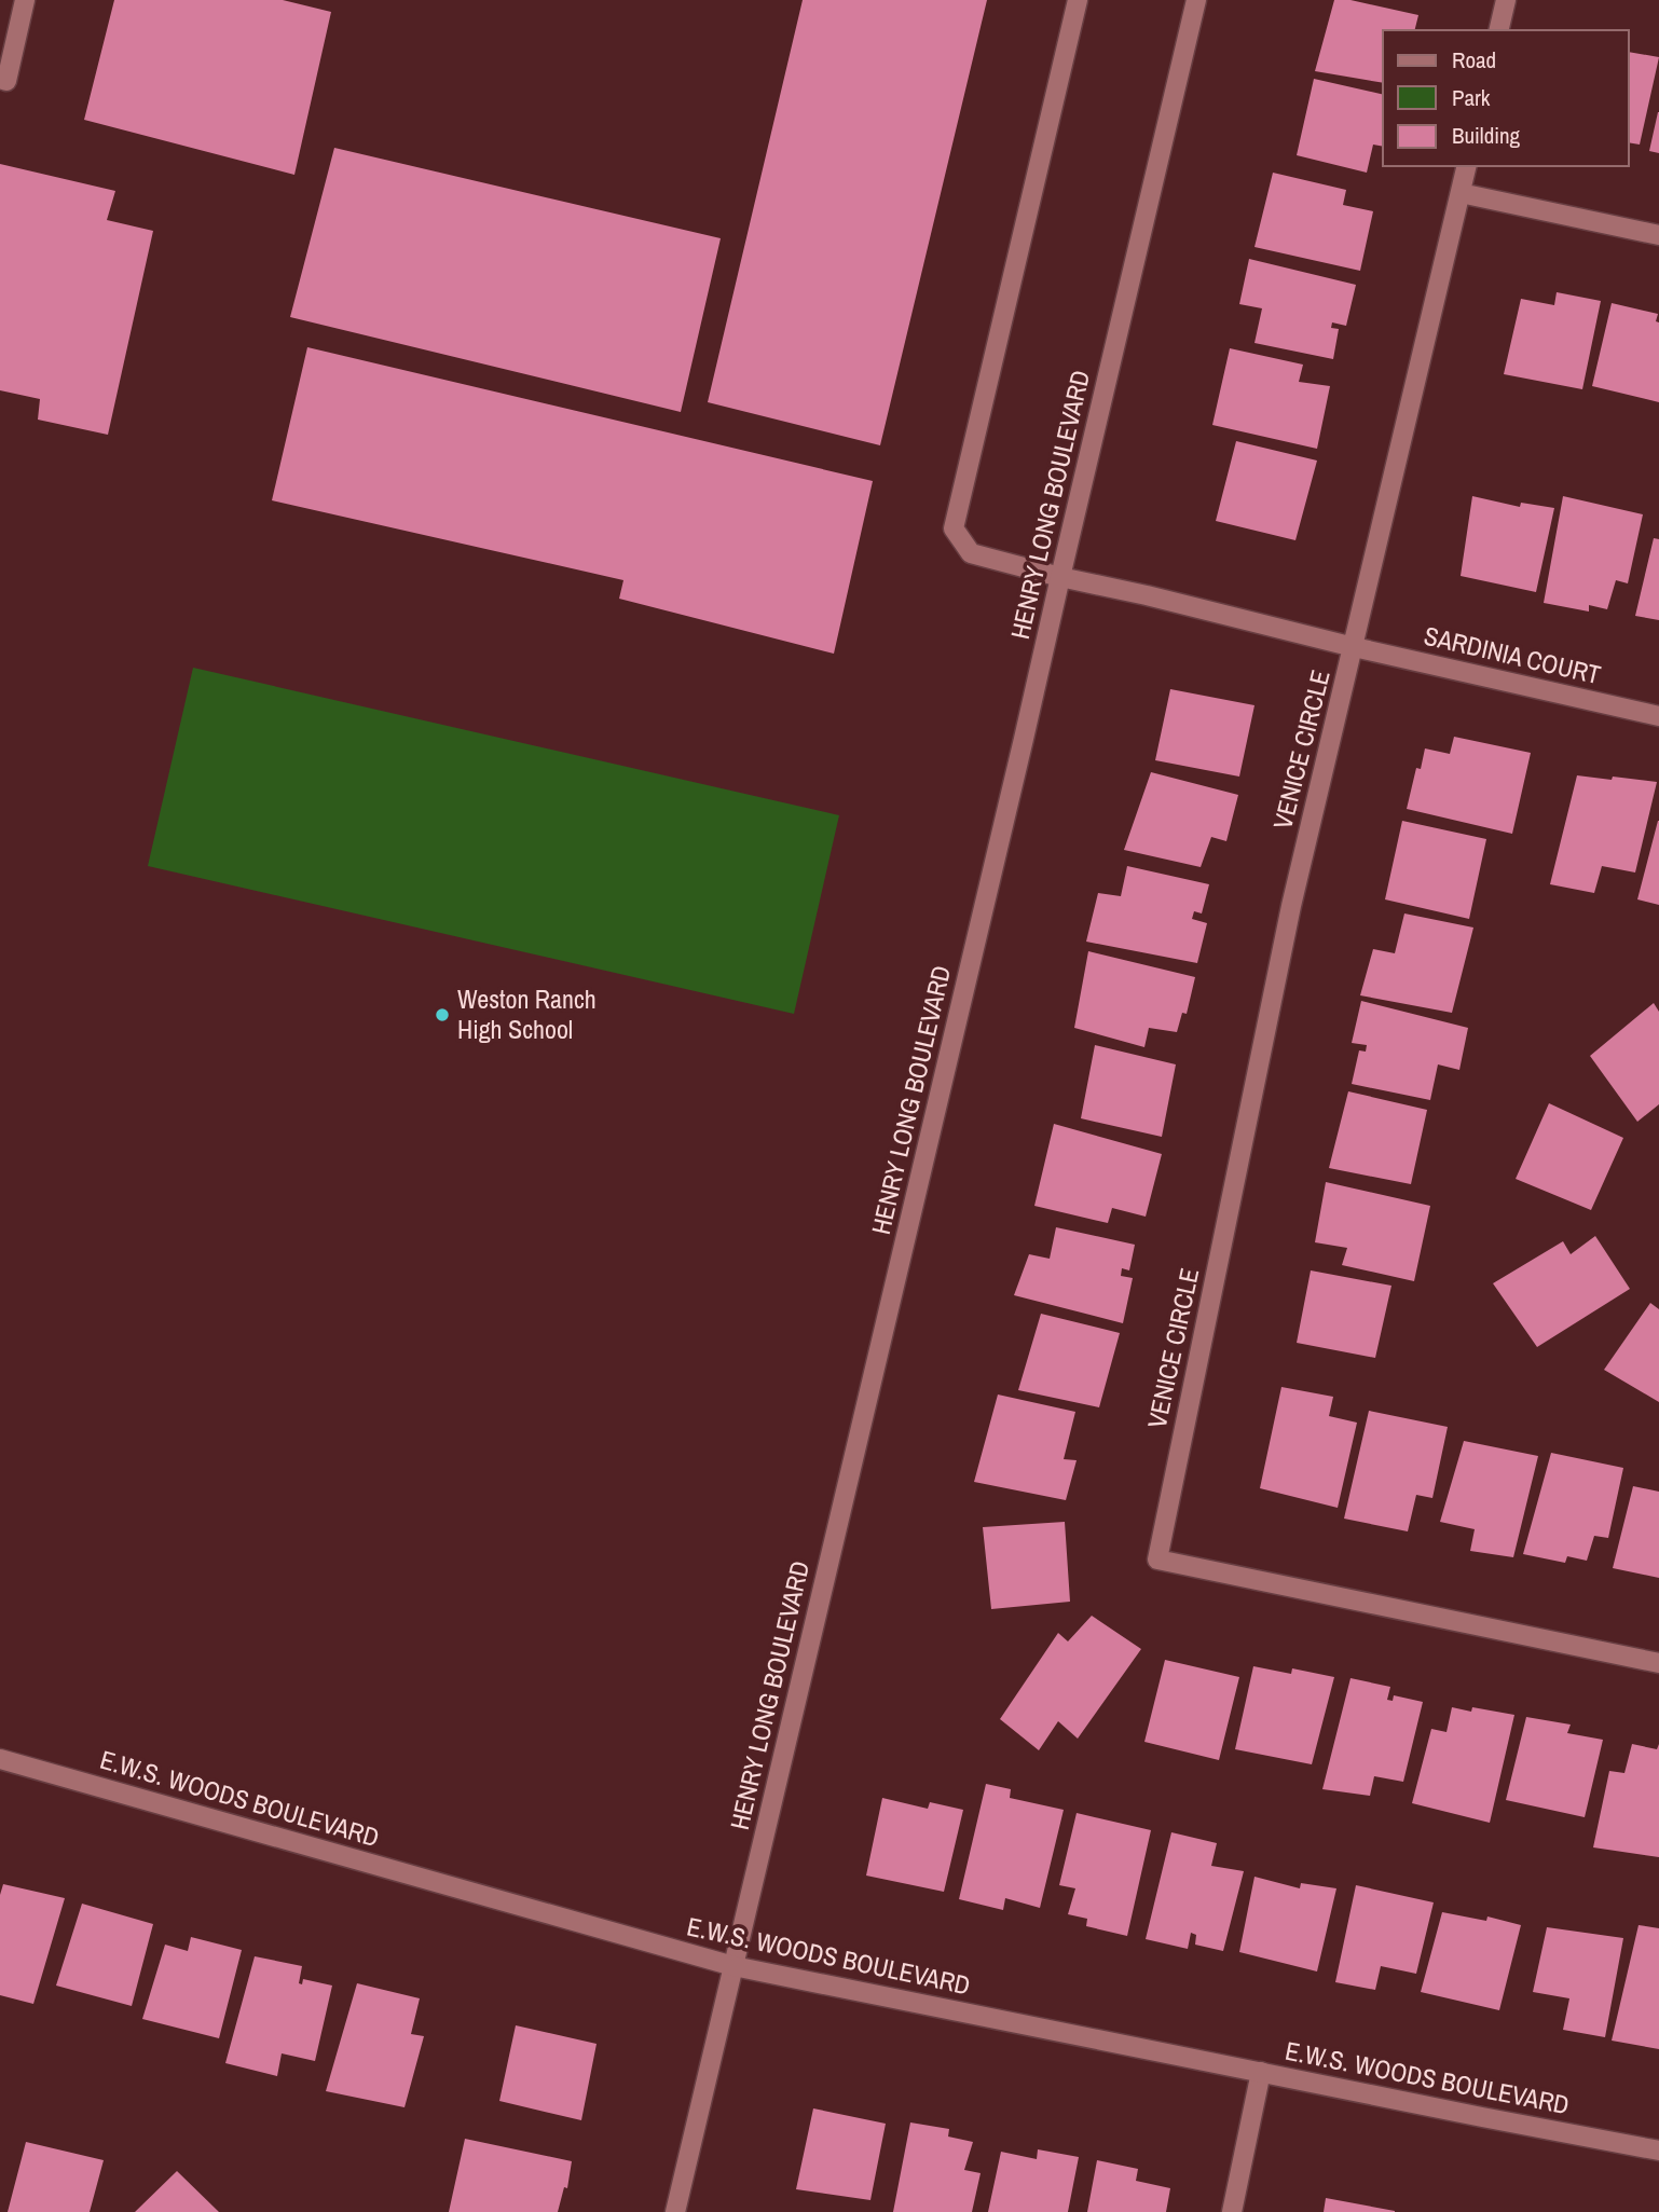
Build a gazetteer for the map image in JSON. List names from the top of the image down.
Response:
{
  "streets": {
    "street": [
      "HENRY LONG BOULEVARD",
      "SARDINIA COURT",
      "VENICE CIRCLE",
      "E.W.S. WOODS BOULEVARD"
    ]
  },
  "crossings": [
    ["HENRY LONG BOULEVARD", "VENICE CIRCLE"],
    ["HENRY LONG BOULEVARD", "E.W.S. WOODS BOULEVARD"],
    ["SARDINIA COURT", "VENICE CIRCLE"]
  ],
  "places": ["Weston Ranch High School"],
  "legend": ["Road", "Park", "Building"]
}
